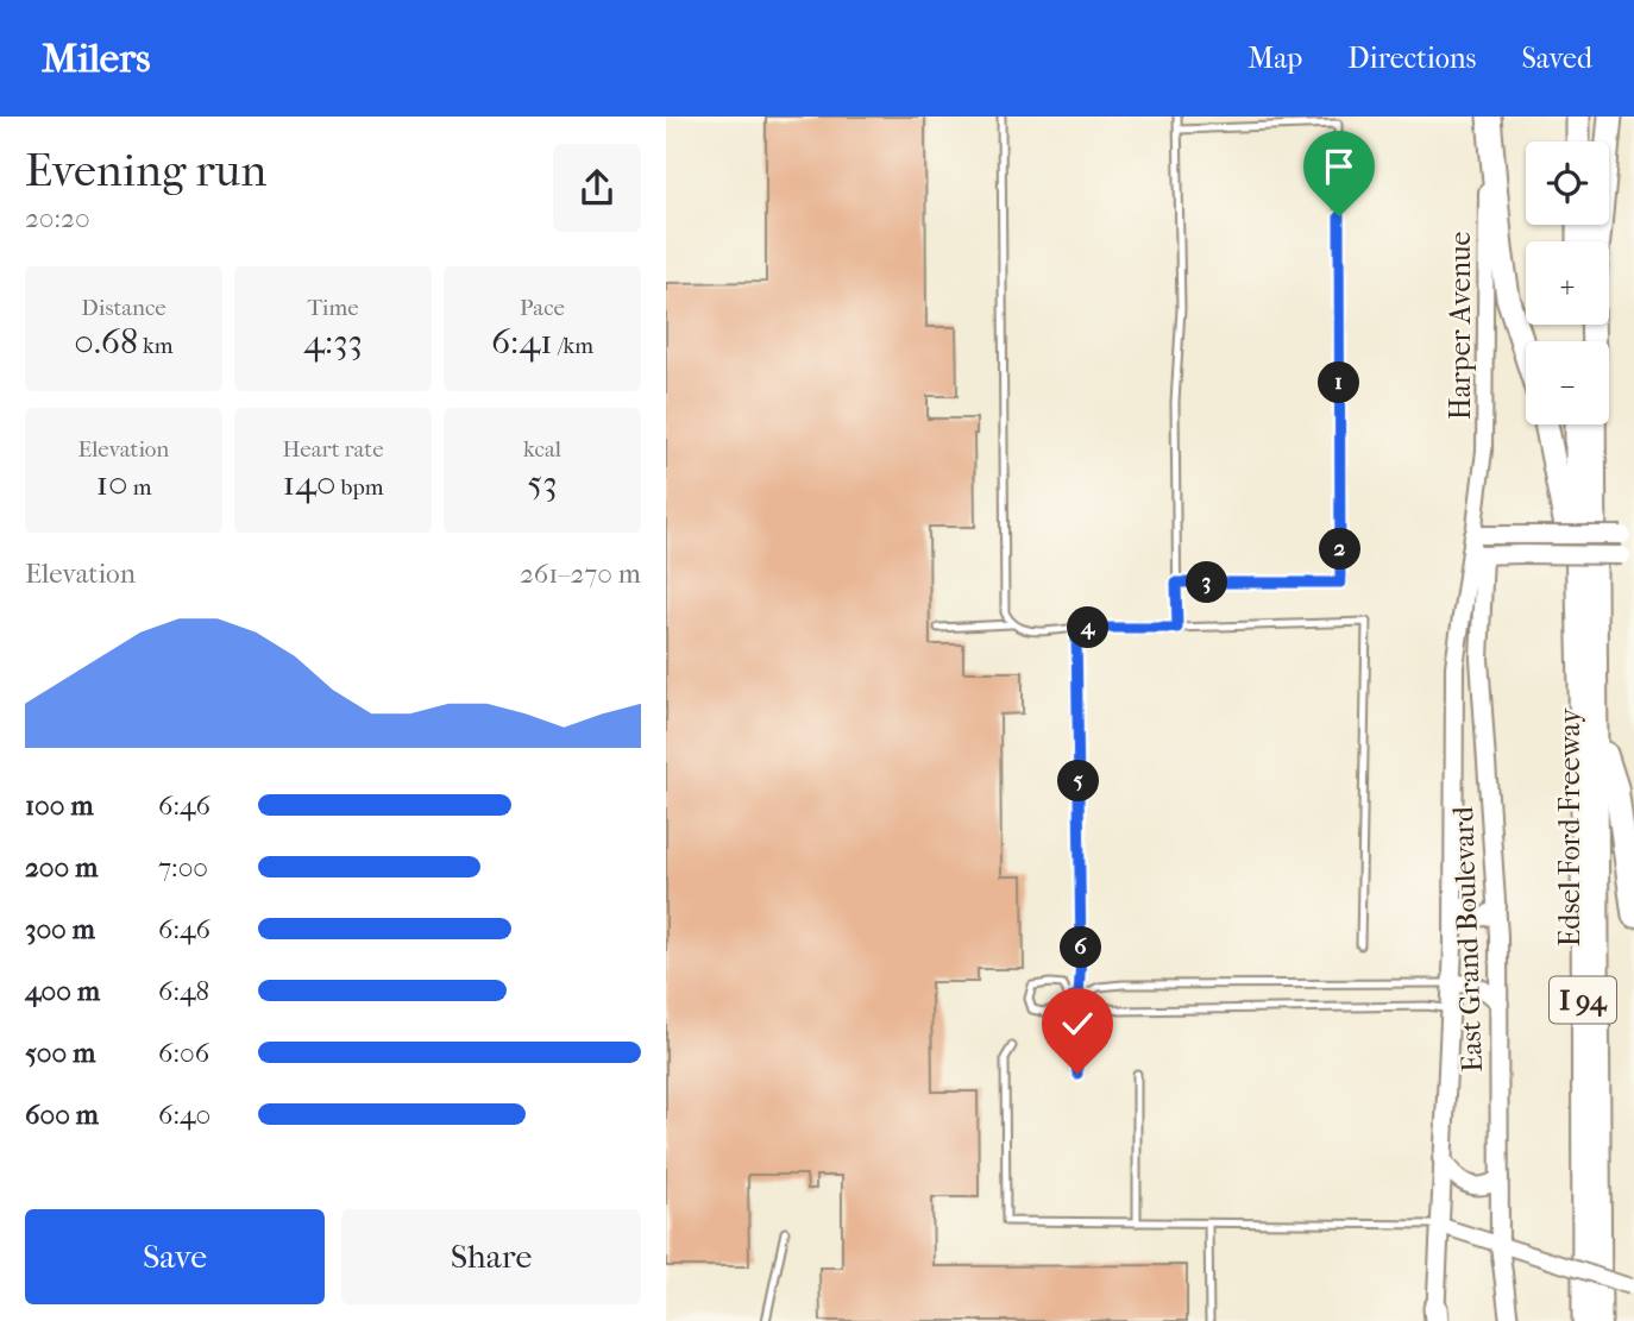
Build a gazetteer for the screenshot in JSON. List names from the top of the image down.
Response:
{
  "streets": {
    "highway": ["Edsel Ford Freeway", "I 94"],
    "main road": ["East Grand Boulevard"],
    "street": ["Harper Avenue"]
  },
  "crossings": [
    ["Harper Avenue", "East Grand Boulevard"]
  ],
  "page": {
    "header": "Milers",
    "nav": ["Map", "Directions", "Saved"],
    "heading": ["Evening run", "20:20"],
    "map_buttons": ["+", "−"],
    "stats": [
      ["Distance", "0.68 km"],
      ["Time", "4:33"],
      ["Pace", "6:41 /km"],
      ["Elevation", "10 m"],
      ["Heart rate", "140 bpm"],
      ["kcal", "53"]
    ],
    "pins": [
      "1",
      "2",
      "3",
      "4",
      "5",
      "6"
    ],
    "chart": ["Elevation", "261–270 m"],
    "list": [
      {
        "name": "100 m",
        "note": "6:46"
      },
      {
        "name": "200 m",
        "note": "7:00"
      },
      {
        "name": "300 m",
        "note": "6:46"
      },
      {
        "name": "400 m",
        "note": "6:48"
      },
      {
        "name": "500 m",
        "note": "6:06"
      },
      {
        "name": "600 m",
        "note": "6:40"
      }
    ],
    "buttons": ["Save", "Share"]
  }
}
